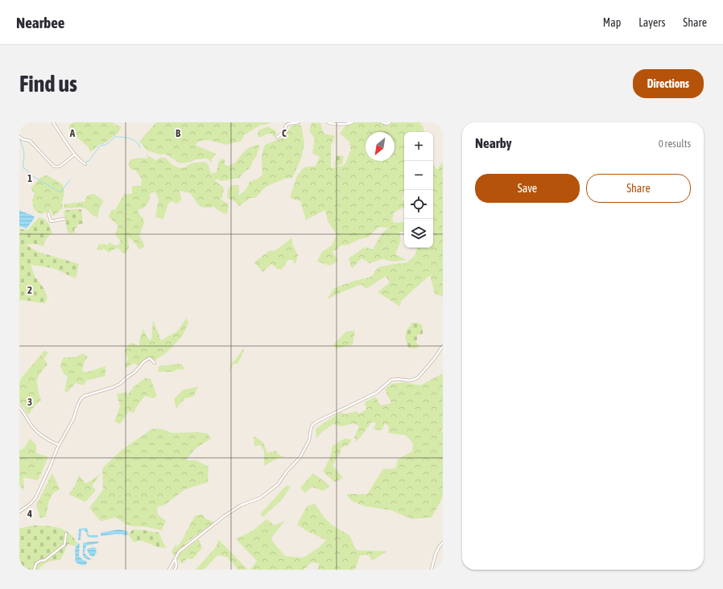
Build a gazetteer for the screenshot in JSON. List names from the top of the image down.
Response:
{
  "north": "bottom left",
  "page": {
    "header": "Nearbee",
    "nav": ["Map", "Layers", "Share"],
    "buttons": [
      "Directions",
      ["Save", "Share"]
    ],
    "title": "Find us",
    "heading": ["Nearby", "0 results"],
    "map_buttons": ["+", "−"]
  },
  "grid": {
    "columns": ["A", "B", "C"],
    "rows": [
      "1",
      "2",
      "3",
      "4"
    ]
  }
}
